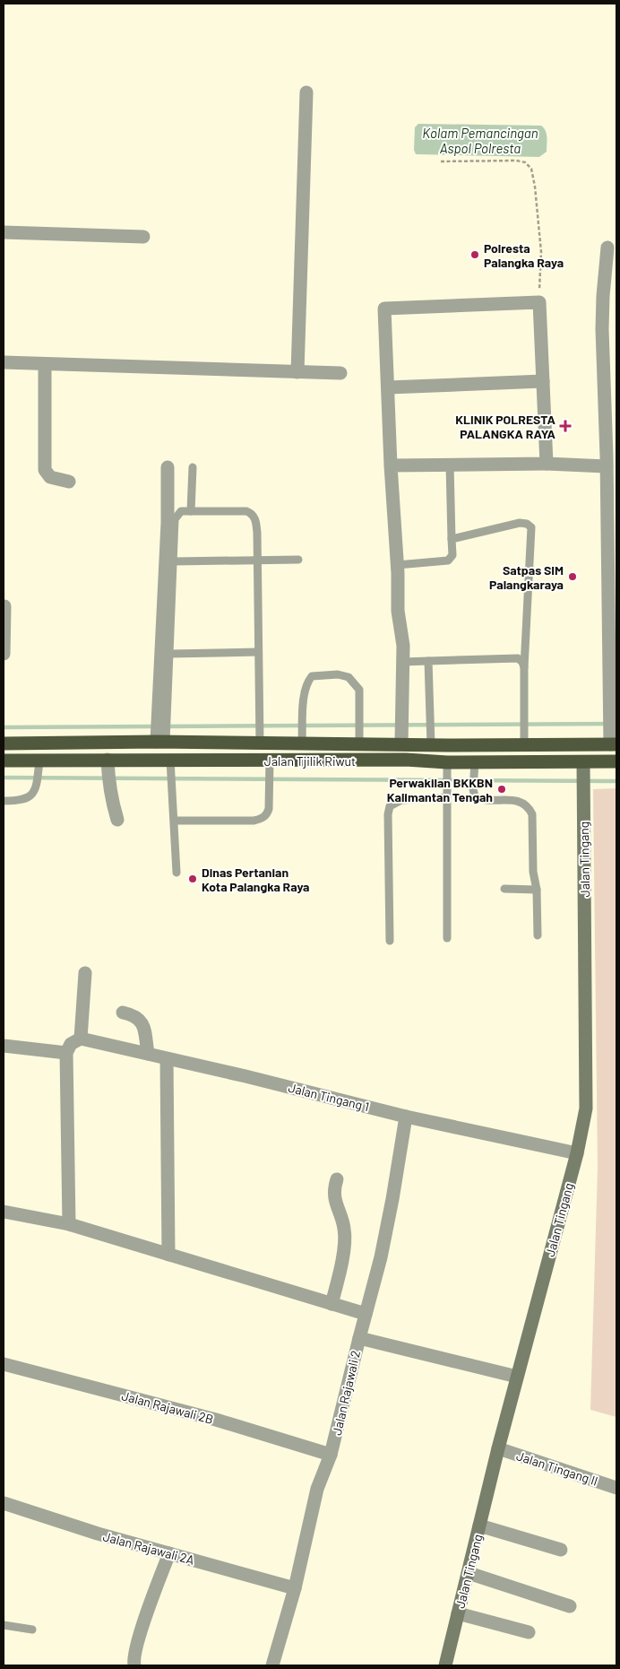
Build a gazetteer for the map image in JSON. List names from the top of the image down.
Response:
{
  "streets": {
    "highway": ["Jalan Tjilik Riwut"],
    "main road": ["Jalan Tingang"],
    "street": [
      "Jalan Tingang 1",
      "Jalan Rajawali 2",
      "Jalan Rajawali 2B",
      "Jalan Tingang II",
      "Jalan Rajawali 2A"
    ]
  },
  "crossings": [
    ["Jalan Tjilik Riwut", "Jalan Tingang"],
    ["Jalan Tingang", "Jalan Tingang 1"],
    ["Jalan Tingang", "Jalan Tingang II"],
    ["Jalan Tingang 1", "Jalan Rajawali 2"],
    ["Jalan Rajawali 2", "Jalan Rajawali 2B"],
    ["Jalan Rajawali 2", "Jalan Rajawali 2A"]
  ],
  "water": ["Kolam Pemancingan Aspol Polresta"],
  "places": {
    "other": [
      "Polresta Palangka Raya",
      "Satpas SIM Palangkaraya",
      "Perwakilan BKKBN Kalimantan Tengah",
      "Dinas Pertanian Kota Palangka Raya"
    ],
    "health": ["KLINIK POLRESTA PALANGKA RAYA"]
  }
}
